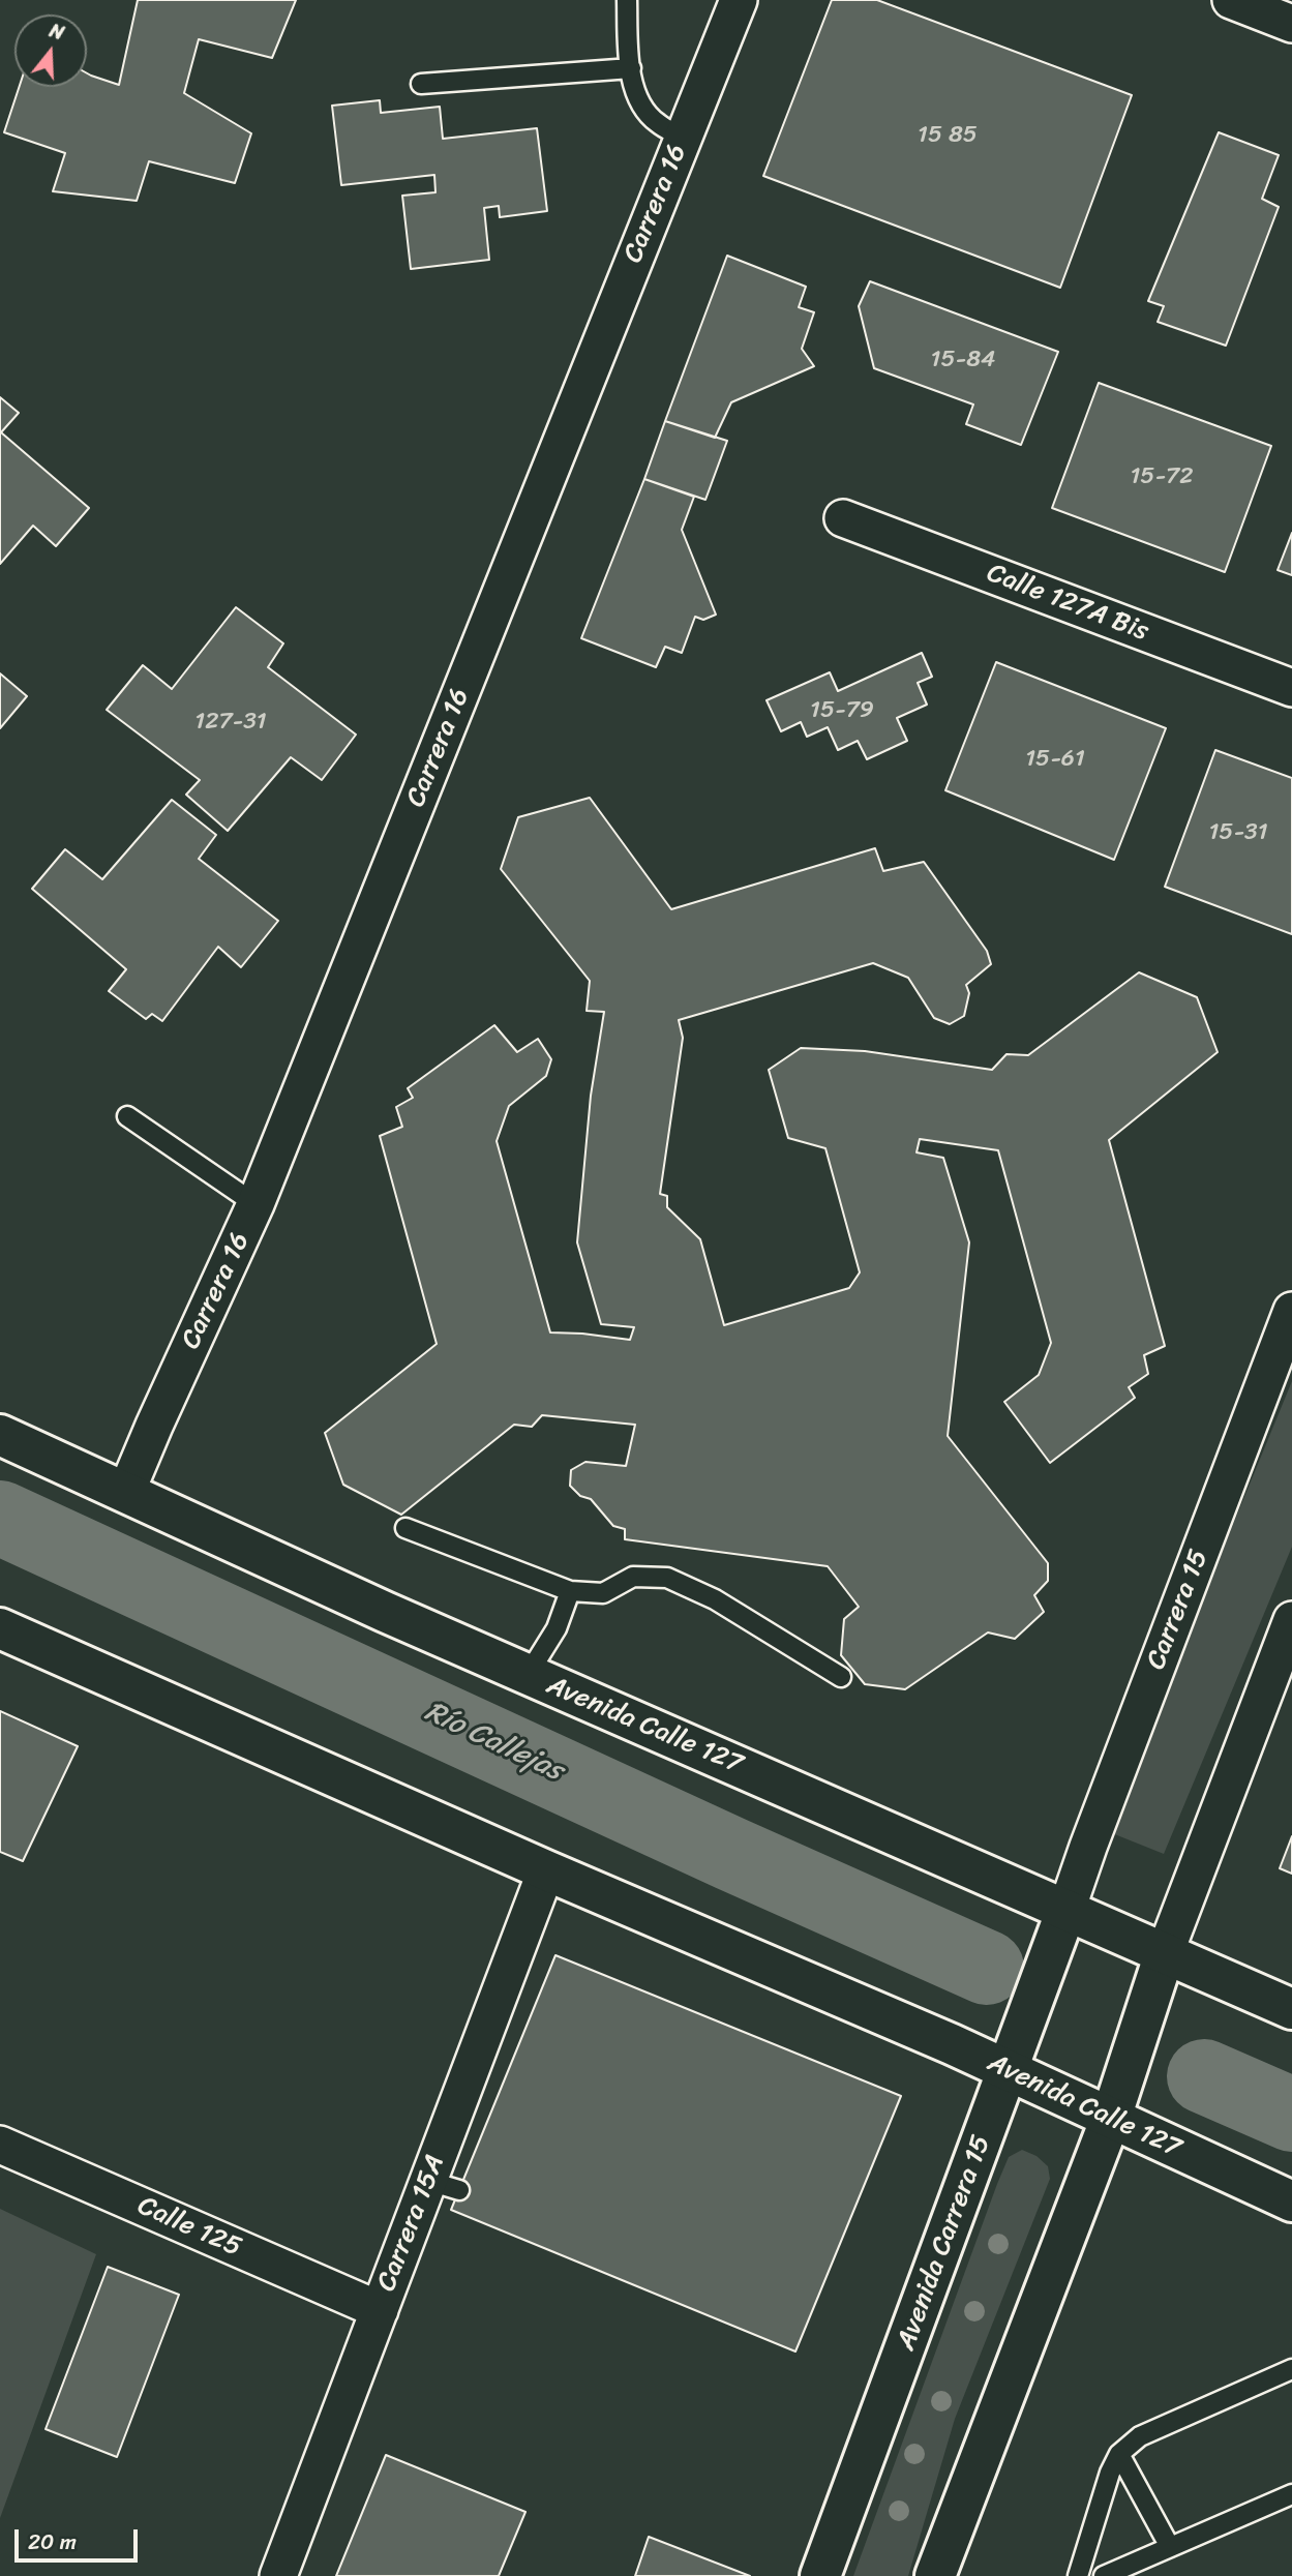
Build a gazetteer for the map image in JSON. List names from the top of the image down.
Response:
{
  "streets": {
    "main road": ["Avenida Calle 127", "Avenida Carrera 15"],
    "street": [
      "Carrera 16",
      "Calle 127A Bis",
      "Carrera 15",
      "Carrera 15A",
      "Calle 125"
    ]
  },
  "crossings": [
    ["Carrera 16", "Avenida Calle 127"],
    ["Carrera 15", "Avenida Calle 127"],
    ["Carrera 15", "Avenida Carrera 15"],
    ["Avenida Calle 127", "Carrera 15A"],
    ["Avenida Calle 127", "Avenida Carrera 15"],
    ["Carrera 15A", "Calle 125"]
  ],
  "water": ["Río Callejas"],
  "house_numbers": [
    "15 85",
    "15-84",
    "15-72",
    "15-79",
    "127-31",
    "15-61",
    "15-31"
  ],
  "scale_bar": "20 m",
  "north": "top"
}
